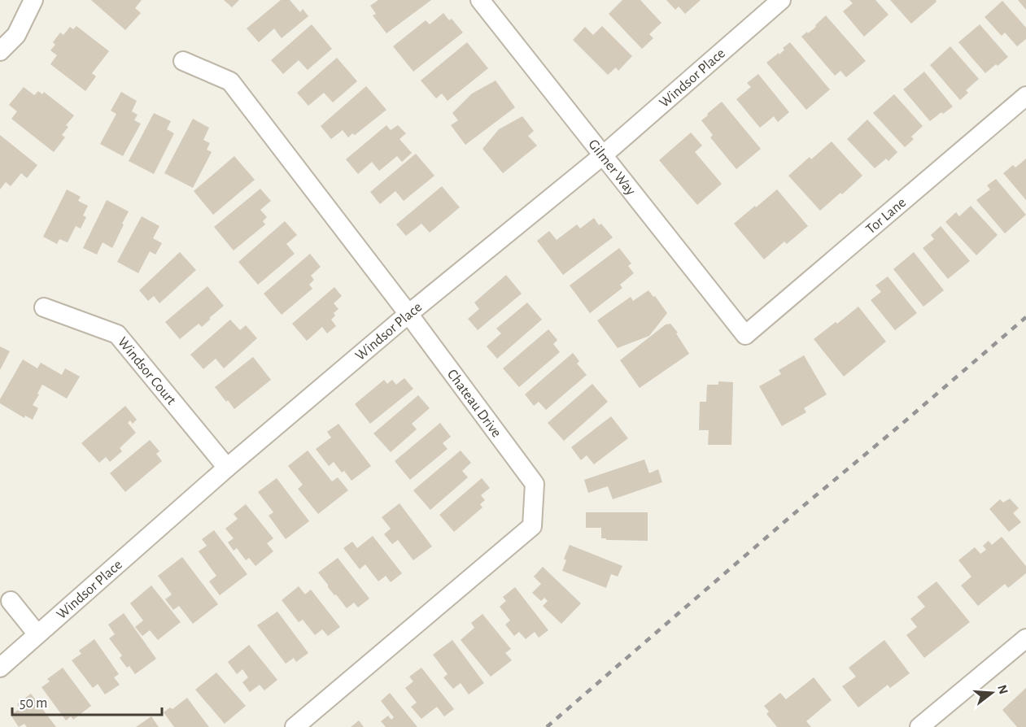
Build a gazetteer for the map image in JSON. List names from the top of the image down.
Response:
{
  "streets": {
    "street": [
      "Windsor Place",
      "Gilmer Way",
      "Tor Lane",
      "Windsor Court",
      "Chateau Drive"
    ]
  },
  "crossings": [
    ["Windsor Place", "Gilmer Way"],
    ["Windsor Place", "Windsor Court"],
    ["Windsor Place", "Chateau Drive"],
    ["Gilmer Way", "Tor Lane"]
  ],
  "scale_bar": "50 m",
  "north": "right"
}
